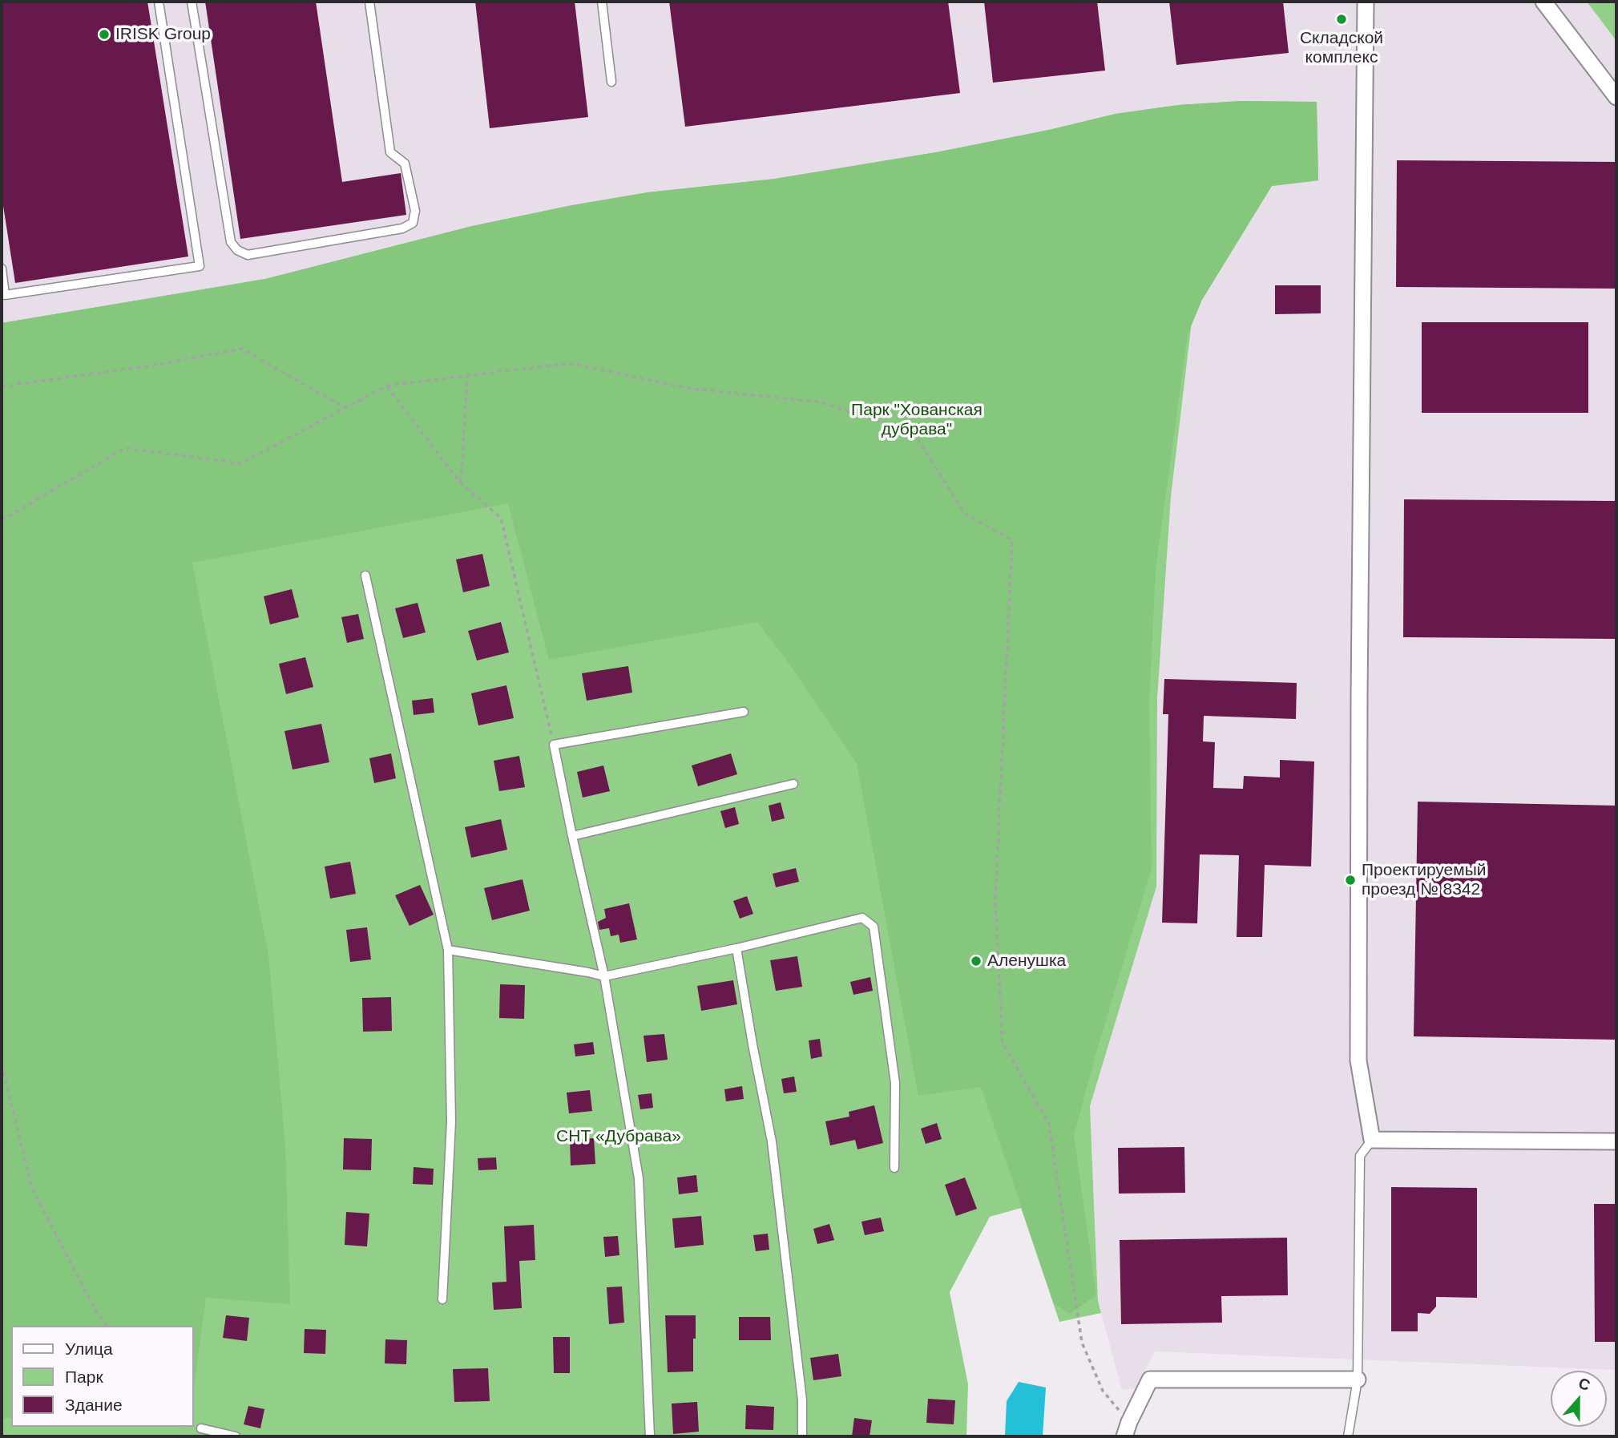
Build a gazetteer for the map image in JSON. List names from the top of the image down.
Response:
{
  "parks": ["Парк \"Хованская дубрава\"", "СНТ «Дубрава»"],
  "places": [
    "Складской комплекс",
    "IRISK Group",
    "Проектируемый проезд № 8342",
    "Аленушка"
  ],
  "legend": ["Улица", "Парк", "Здание"],
  "north": "top"
}
